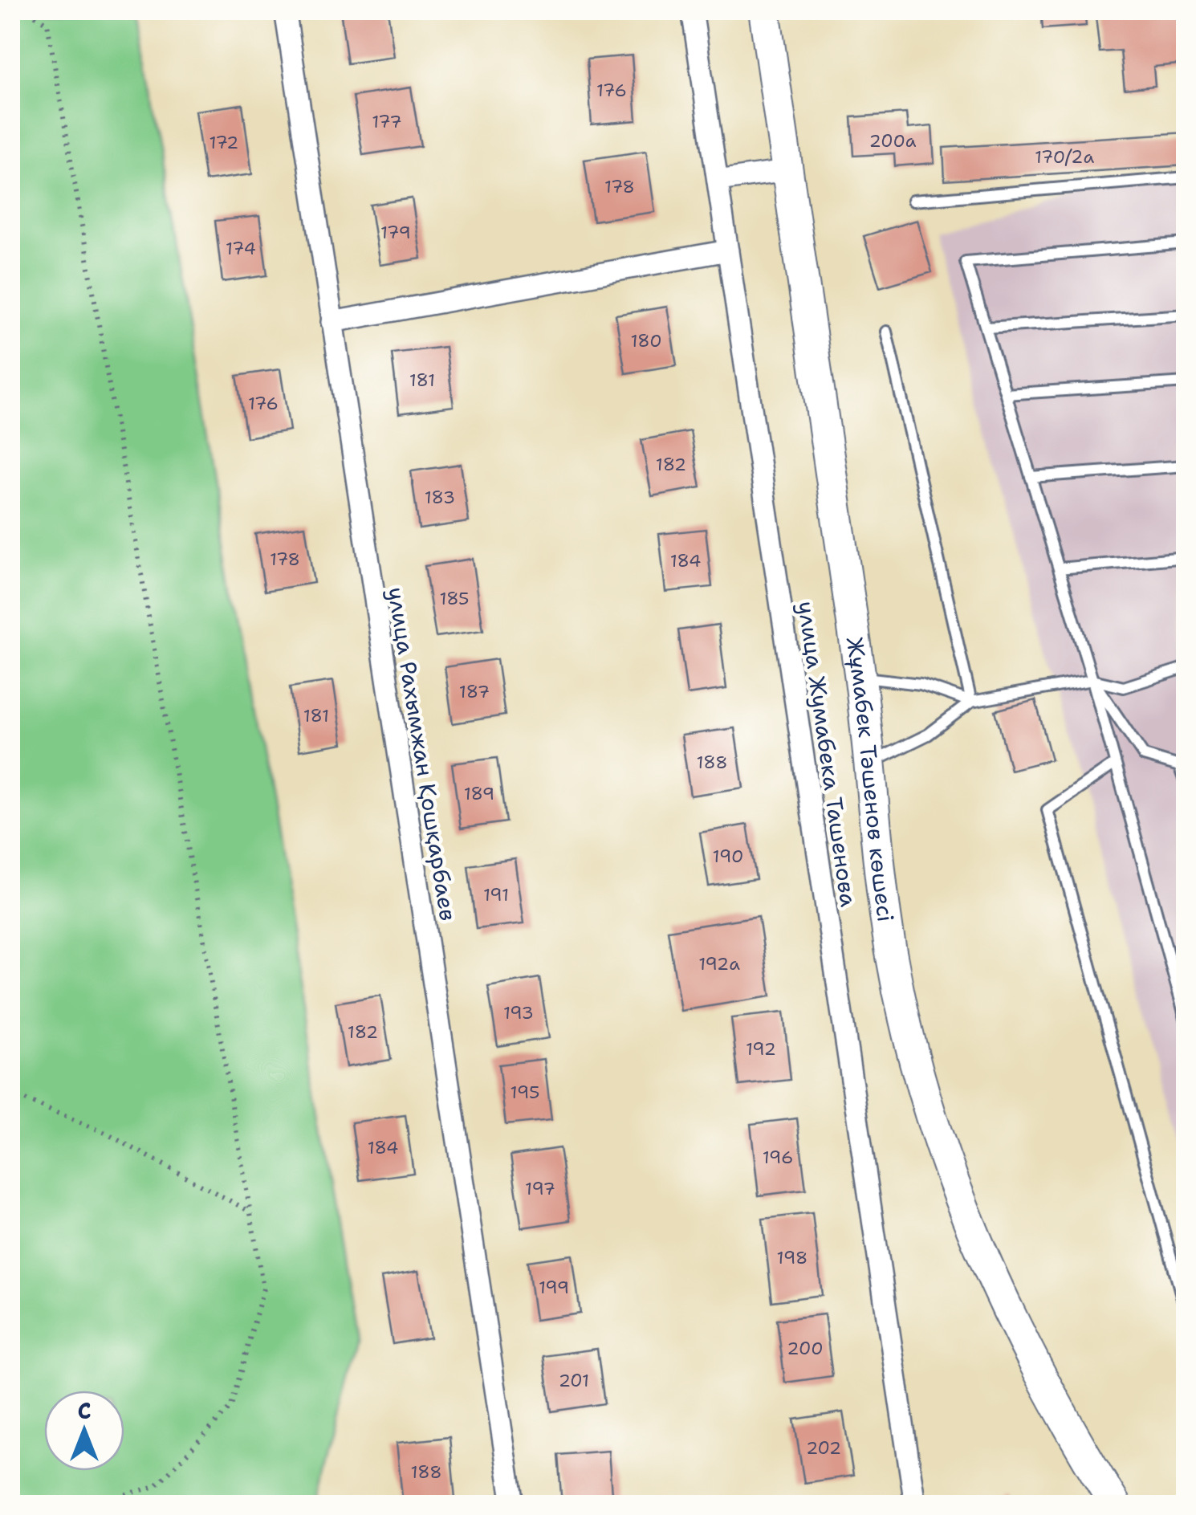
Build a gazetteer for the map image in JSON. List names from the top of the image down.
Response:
{
  "streets": {
    "main road": ["Жұмабек Тәшенов көшесі"],
    "street": ["улица Рахымжан Қошқарбаев", "улица Жумабека Ташенова"]
  },
  "house_numbers": [
    "176",
    "177",
    "200а",
    "172",
    "170/2а",
    "178",
    "179",
    "174",
    "180",
    "181",
    "176",
    "182",
    "183",
    "178",
    "184",
    "185",
    "187",
    "181",
    "188",
    "189",
    "190",
    "191",
    "192а",
    "193",
    "182",
    "192",
    "195",
    "184",
    "196",
    "197",
    "198",
    "199",
    "200",
    "201",
    "202",
    "188"
  ],
  "north": "top"
}
